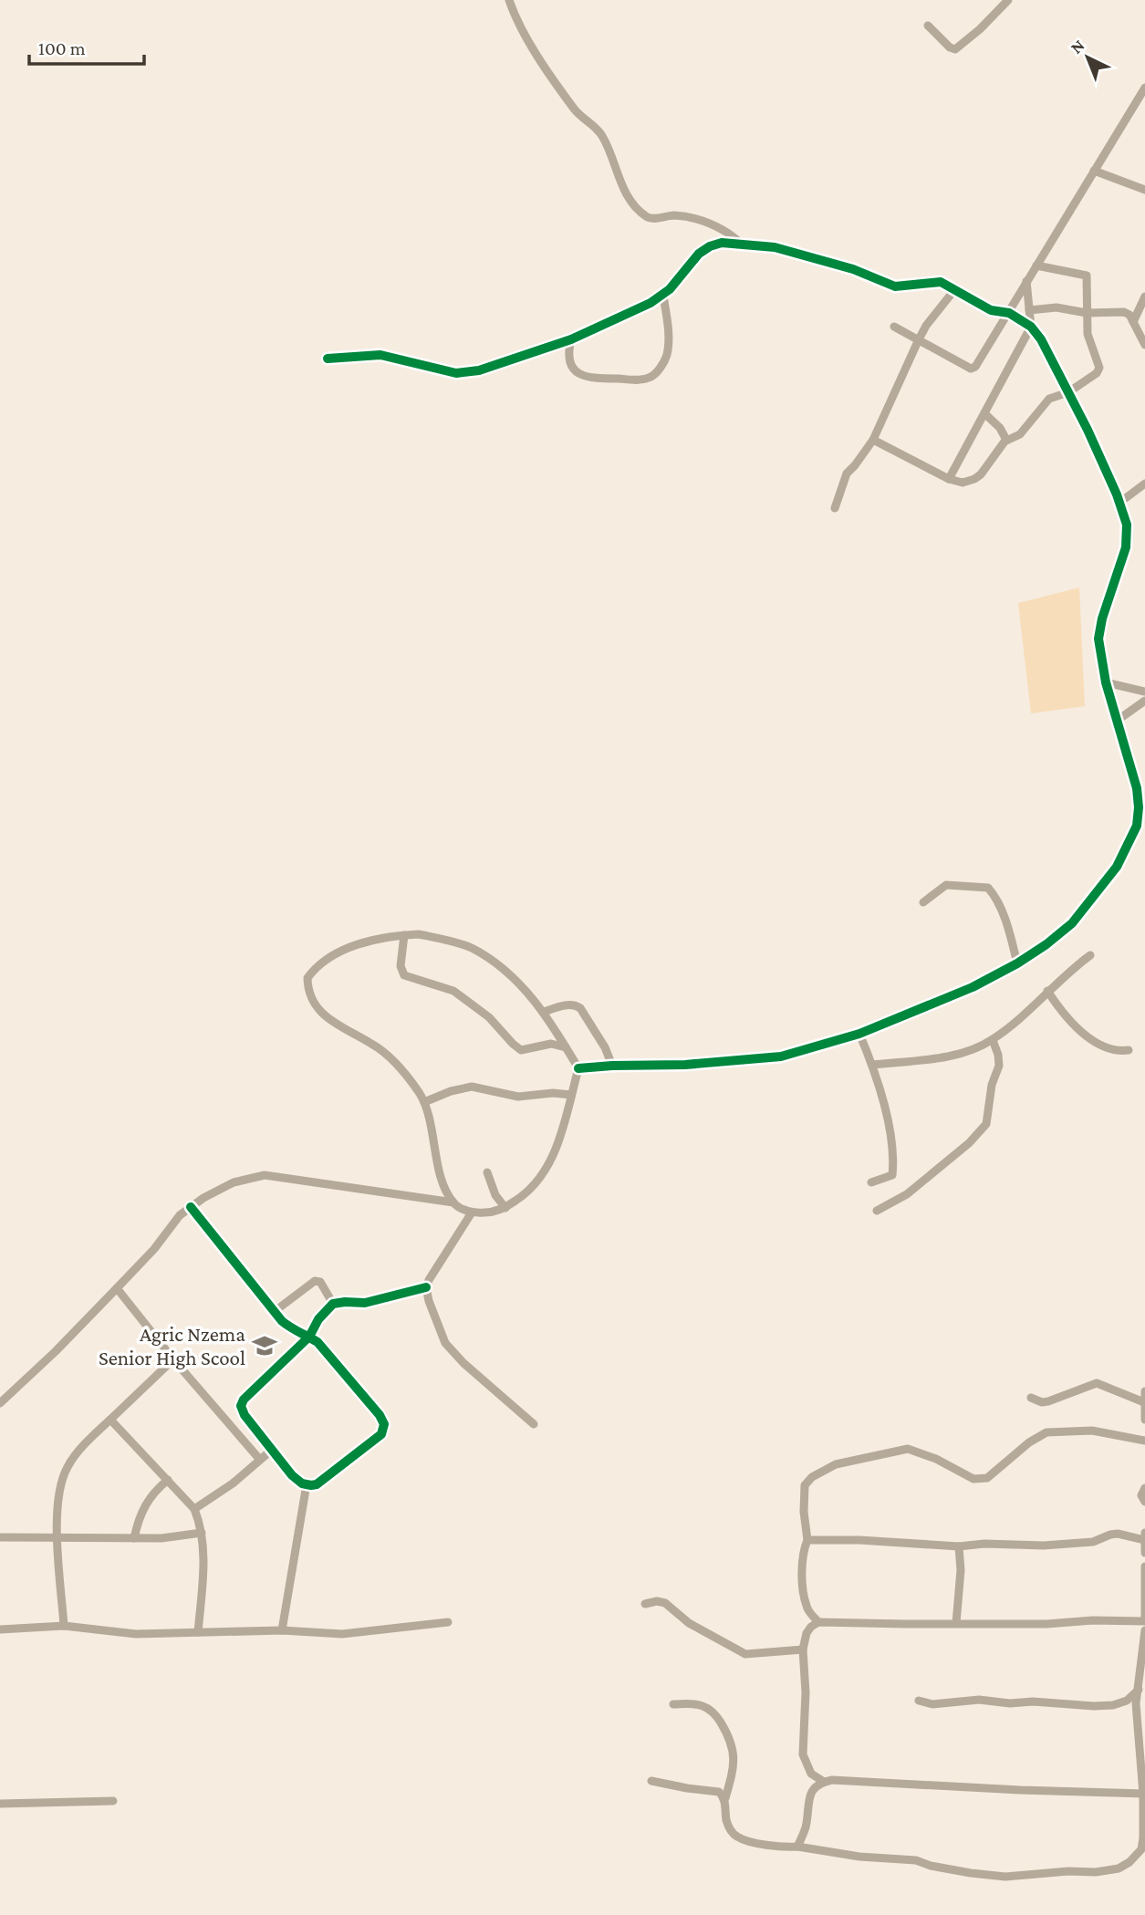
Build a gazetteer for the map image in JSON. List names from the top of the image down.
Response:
{
  "places": {
    "school or university": ["Agric Nzema Senior High Scool"]
  },
  "scale_bar": "100 m",
  "north": "top left"
}
